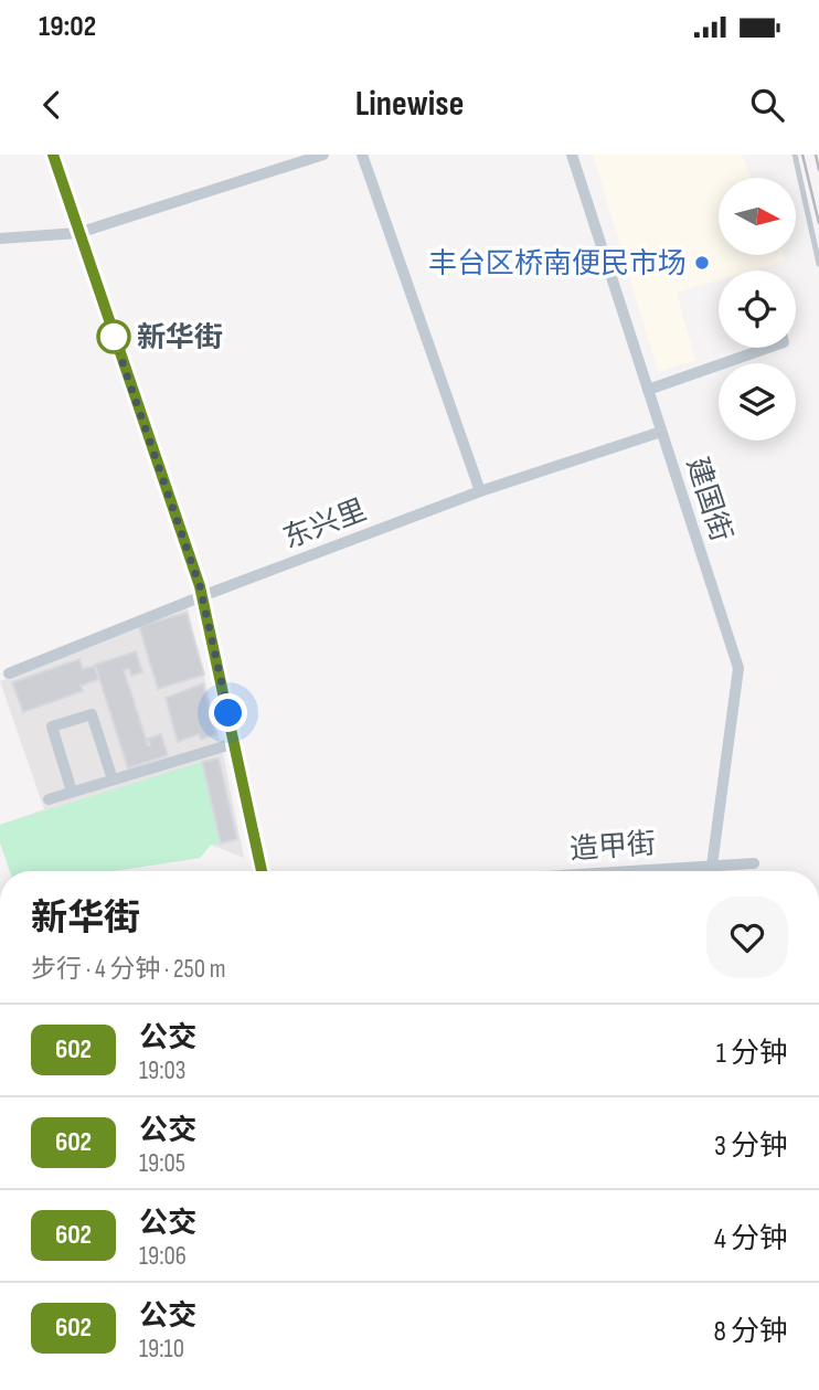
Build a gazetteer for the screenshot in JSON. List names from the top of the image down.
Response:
{
  "streets": {
    "street": ["建国街", "东兴里", "造甲街"]
  },
  "crossings": [
    ["建国街", "东兴里"],
    ["建国街", "造甲街"]
  ],
  "places": ["丰台区桥南便民市场", "新华街"],
  "lines": ["bus line 602"],
  "north": "right",
  "page": {
    "status": "19:02",
    "header": "Linewise",
    "heading": ["新华街", "步行 · 4 分钟 · 250 m"],
    "list": [
      {
        "mark": "602",
        "name": "公交",
        "note": "19:03",
        "value": "1 分钟"
      },
      {
        "mark": "602",
        "name": "公交",
        "note": "19:05",
        "value": "3 分钟"
      },
      {
        "mark": "602",
        "name": "公交",
        "note": "19:06",
        "value": "4 分钟"
      },
      {
        "mark": "602",
        "name": "公交",
        "note": "19:10",
        "value": "8 分钟"
      }
    ]
  }
}
